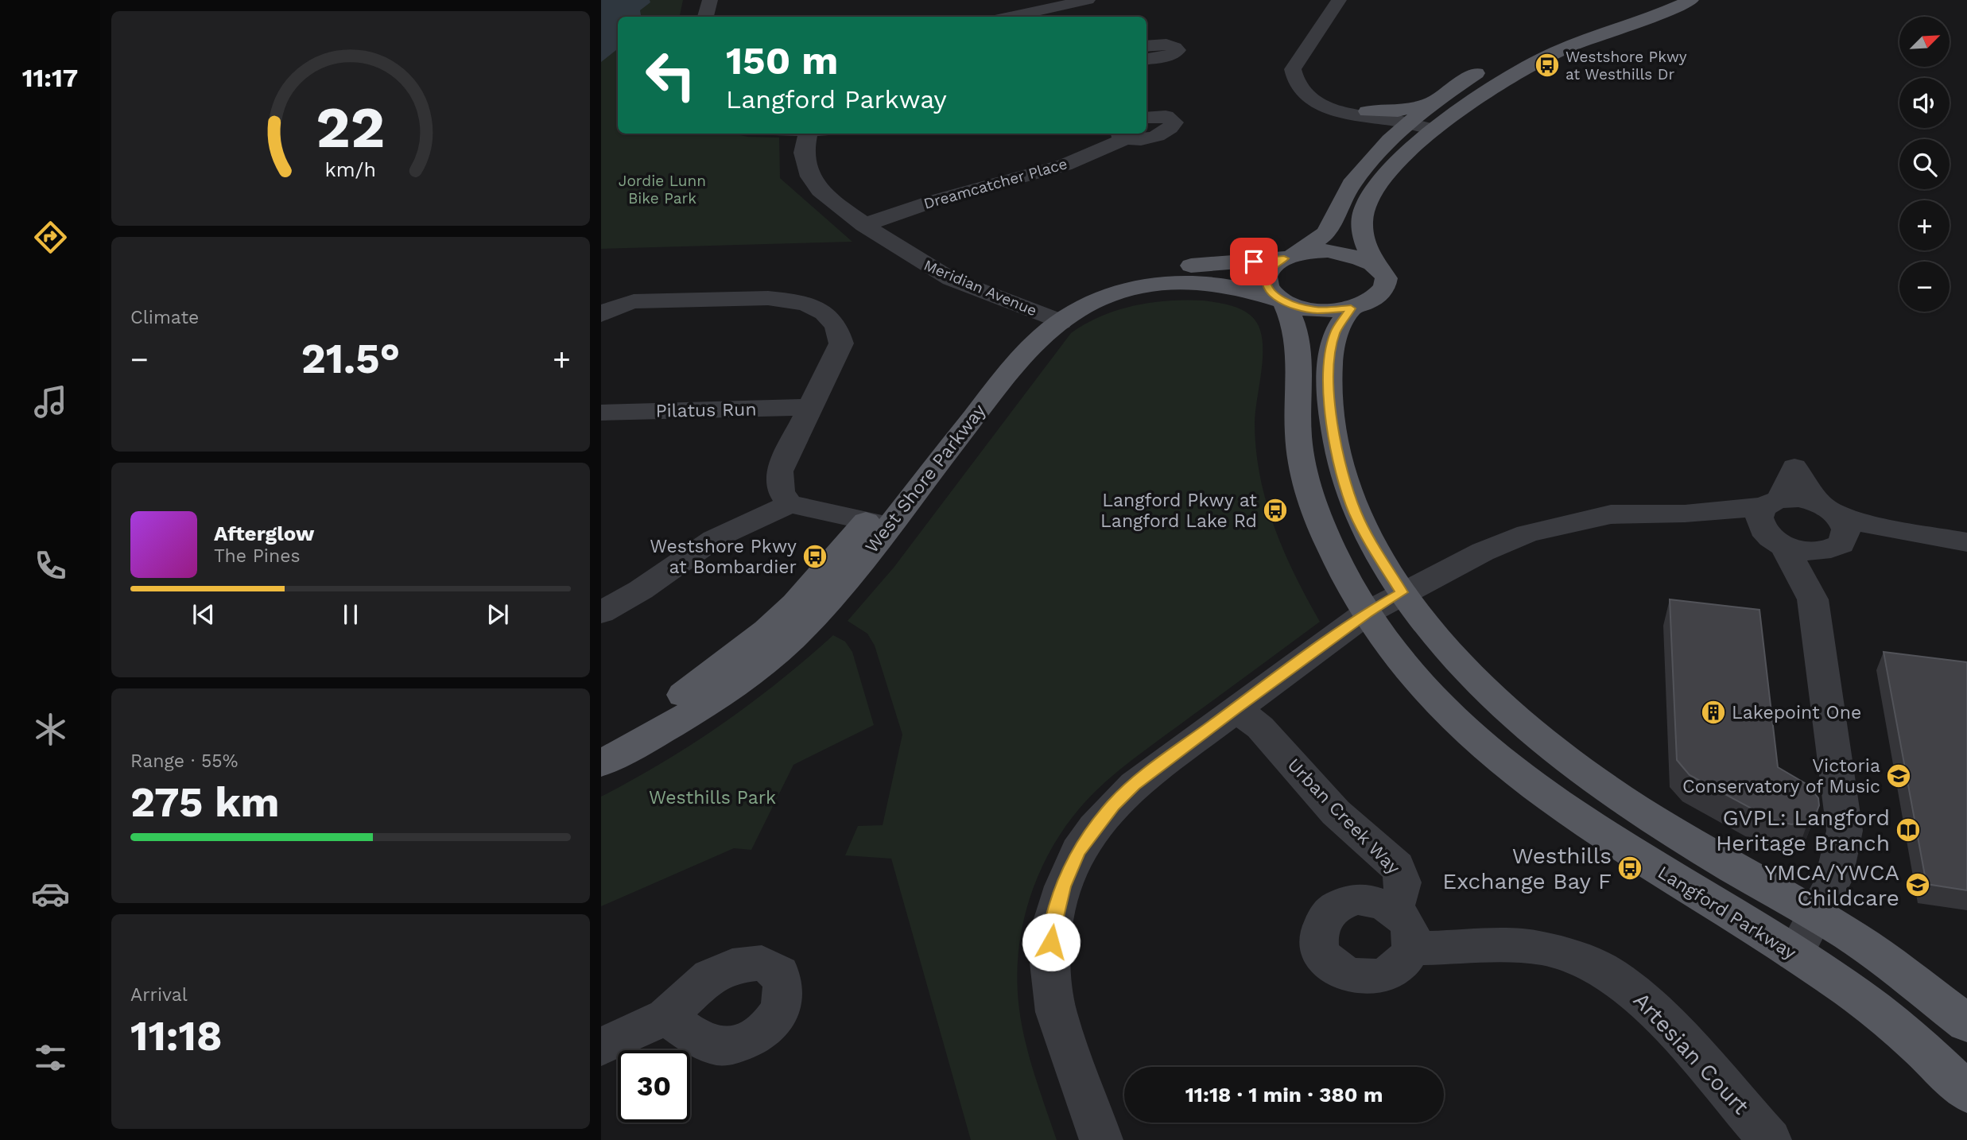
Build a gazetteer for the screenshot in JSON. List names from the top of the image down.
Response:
{
  "streets": {
    "main road": ["West Shore Parkway", "Langford Parkway"],
    "street": [
      "Dreamcatcher Place",
      "Meridian Avenue",
      "Pilatus Run",
      "Urban Creek Way",
      "Artesian Court"
    ]
  },
  "crossings": [
    ["Dreamcatcher Place", "Meridian Avenue"],
    ["Meridian Avenue", "West Shore Parkway"],
    ["West Shore Parkway", "Langford Parkway"],
    ["Urban Creek Way", "Artesian Court"]
  ],
  "parks": ["Jordie Lunn Bike Park", "Westhills Park"],
  "places": {
    "bus stop": [
      "Westshore Pkwy at Westhills Dr",
      "Langford Pkwy at Langford Lake Rd",
      "Westshore Pkwy at Bombardier",
      "Westhills Exchange Bay F"
    ],
    "building": ["Lakepoint One"],
    "school or university": ["Victoria Conservatory of Music", "YMCA/YWCA Childcare"],
    "library": ["GVPL: Langford Heritage Branch"]
  },
  "north": "top right",
  "page": {
    "tabs": "11:17",
    "map_buttons": ["+", "−"],
    "turn": ["150 m", "Langford Parkway"],
    "tile": [
      "Climate",
      ["Range · 55%", "275 km"],
      ["Arrival", "11:18"]
    ],
    "heat": ["−", "21.5°", "+"],
    "song": ["Afterglow", "The Pines"],
    "limit": "30",
    "trip": "11:18 · 1 min · 380 m",
    "gauge": ["22", "km/h"]
  }
}
